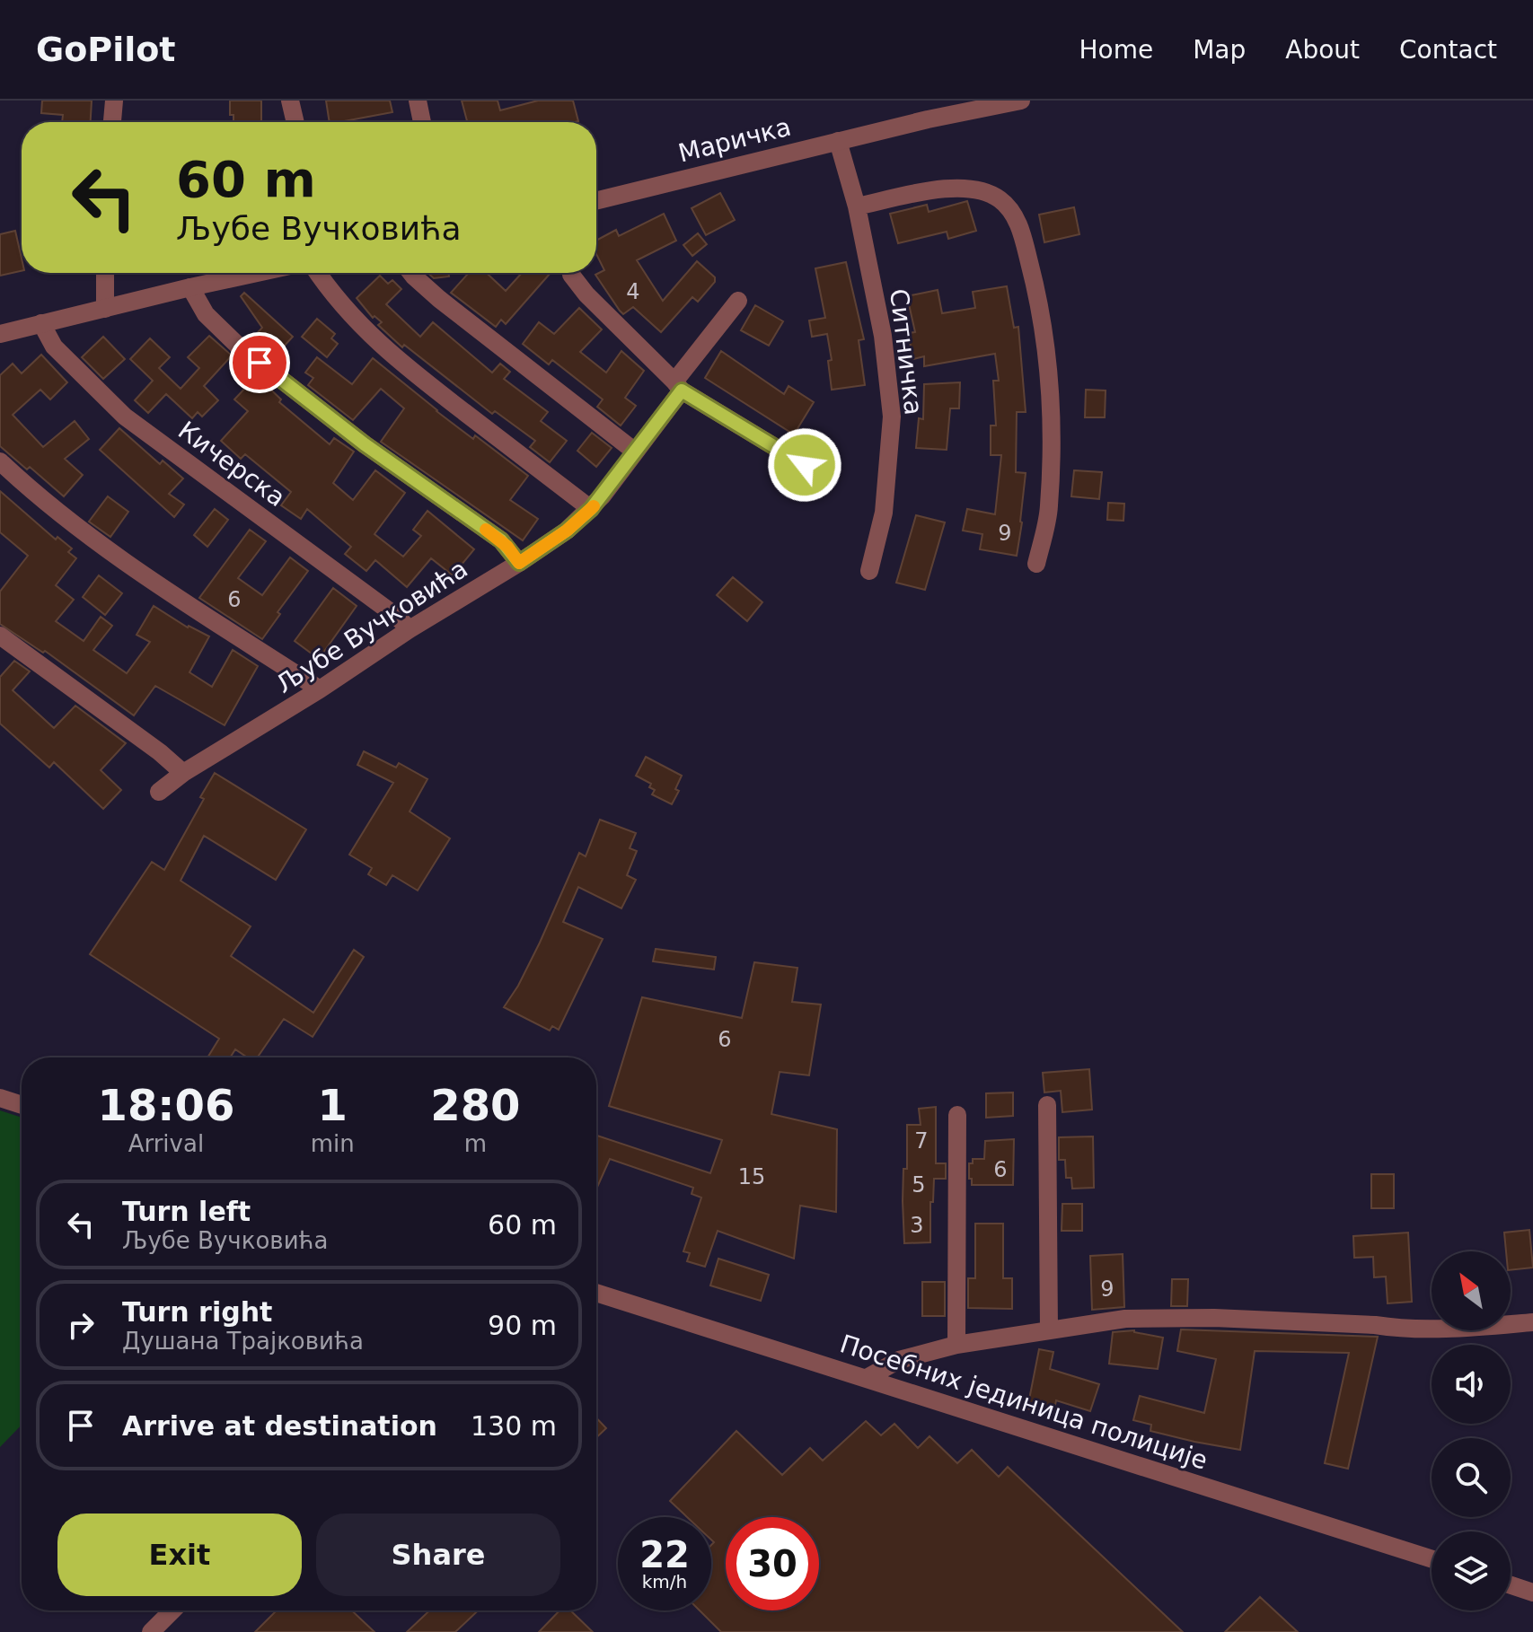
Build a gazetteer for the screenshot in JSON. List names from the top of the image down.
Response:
{
  "streets": {
    "street": [
      "Маричка",
      "Ситничка",
      "Кичерска",
      "Љубе Вучковића",
      "Посебних јединица полиције"
    ]
  },
  "crossings": [
    ["Маричка", "Ситничка"],
    ["Кичерска", "Љубе Вучковића"]
  ],
  "house_numbers": [
    "4",
    "9",
    "6",
    "6",
    "7",
    "6",
    "15",
    "5",
    "3",
    "9"
  ],
  "north": "top left",
  "page": {
    "header": "GoPilot",
    "nav": [
      "Home",
      "Map",
      "About",
      "Contact"
    ],
    "turn": ["60 m", "Љубе Вучковића"],
    "eta": [
      "18:06",
      "Arrival",
      "1",
      "min",
      "280",
      "m"
    ],
    "list": [
      {
        "name": "Turn left",
        "note": "Љубе Вучковића",
        "value": "60 m"
      },
      {
        "name": "Turn right",
        "note": "Душана Трајковића",
        "value": "90 m"
      },
      {
        "name": "Arrive at destination",
        "value": "130 m"
      }
    ],
    "buttons": ["Exit", "Share"],
    "speed": "22 km/h",
    "limit": "30"
  }
}
